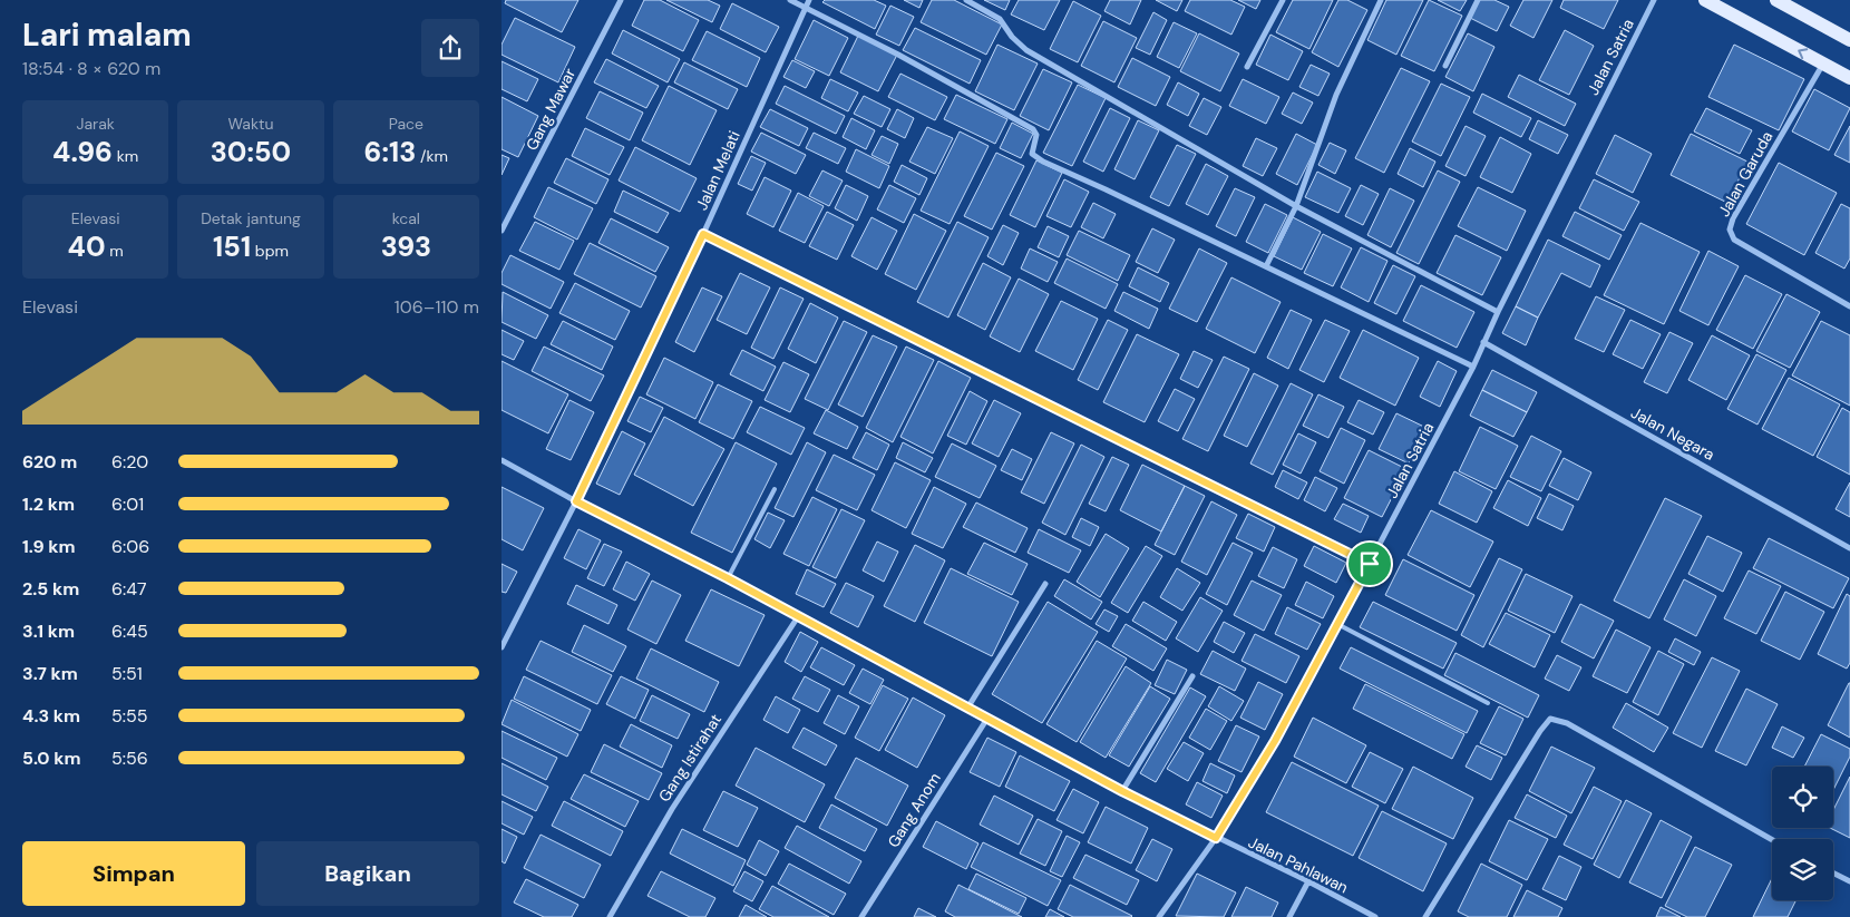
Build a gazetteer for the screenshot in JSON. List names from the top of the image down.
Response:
{
  "streets": {
    "street": [
      "Jalan Satria",
      "Gang Mawar",
      "Jalan Melati",
      "Jalan Garuda",
      "Jalan Negara",
      "Gang Istirahat",
      "Gang Anom",
      "Jalan Pahlawan"
    ]
  },
  "crossings": [
    ["Jalan Satria", "Jalan Negara"],
    ["Jalan Satria", "Jalan Pahlawan"],
    ["Jalan Melati", "Jalan Pahlawan"],
    ["Gang Istirahat", "Jalan Pahlawan"],
    ["Gang Anom", "Jalan Pahlawan"]
  ],
  "page": {
    "heading": ["Lari malam", "18:54 · 8 × 620 m"],
    "stats": [
      ["Jarak", "4.96 km"],
      ["Waktu", "30:50"],
      ["Pace", "6:13 /km"],
      ["Elevasi", "40 m"],
      ["Detak jantung", "151 bpm"],
      ["kcal", "393"]
    ],
    "chart": ["Elevasi", "106–110 m"],
    "list": [
      {
        "name": "620 m",
        "note": "6:20"
      },
      {
        "name": "1.2 km",
        "note": "6:01"
      },
      {
        "name": "1.9 km",
        "note": "6:06"
      },
      {
        "name": "2.5 km",
        "note": "6:47"
      },
      {
        "name": "3.1 km",
        "note": "6:45"
      },
      {
        "name": "3.7 km",
        "note": "5:51"
      },
      {
        "name": "4.3 km",
        "note": "5:55"
      },
      {
        "name": "5.0 km",
        "note": "5:56"
      }
    ],
    "buttons": ["Simpan", "Bagikan"]
  }
}
